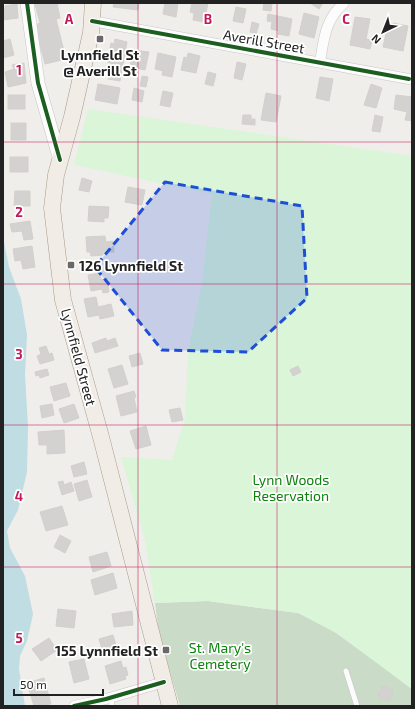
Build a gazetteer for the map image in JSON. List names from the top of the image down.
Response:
{
  "streets": {
    "main road": ["Lynnfield Street"],
    "street": ["Averill Street"]
  },
  "crossings": [
    ["Averill Street", "Lynnfield Street"]
  ],
  "parks": ["Lynn Woods Reservation", "St. Mary's Cemetery"],
  "places": {
    "transit": ["Lynnfield St @ Averill St", "126 Lynnfield St", "155 Lynnfield St"]
  },
  "scale_bar": "50 m",
  "north": "bottom left",
  "grid": {
    "columns": ["A", "B", "C"],
    "rows": [
      "1",
      "2",
      "3",
      "4",
      "5"
    ]
  }
}
